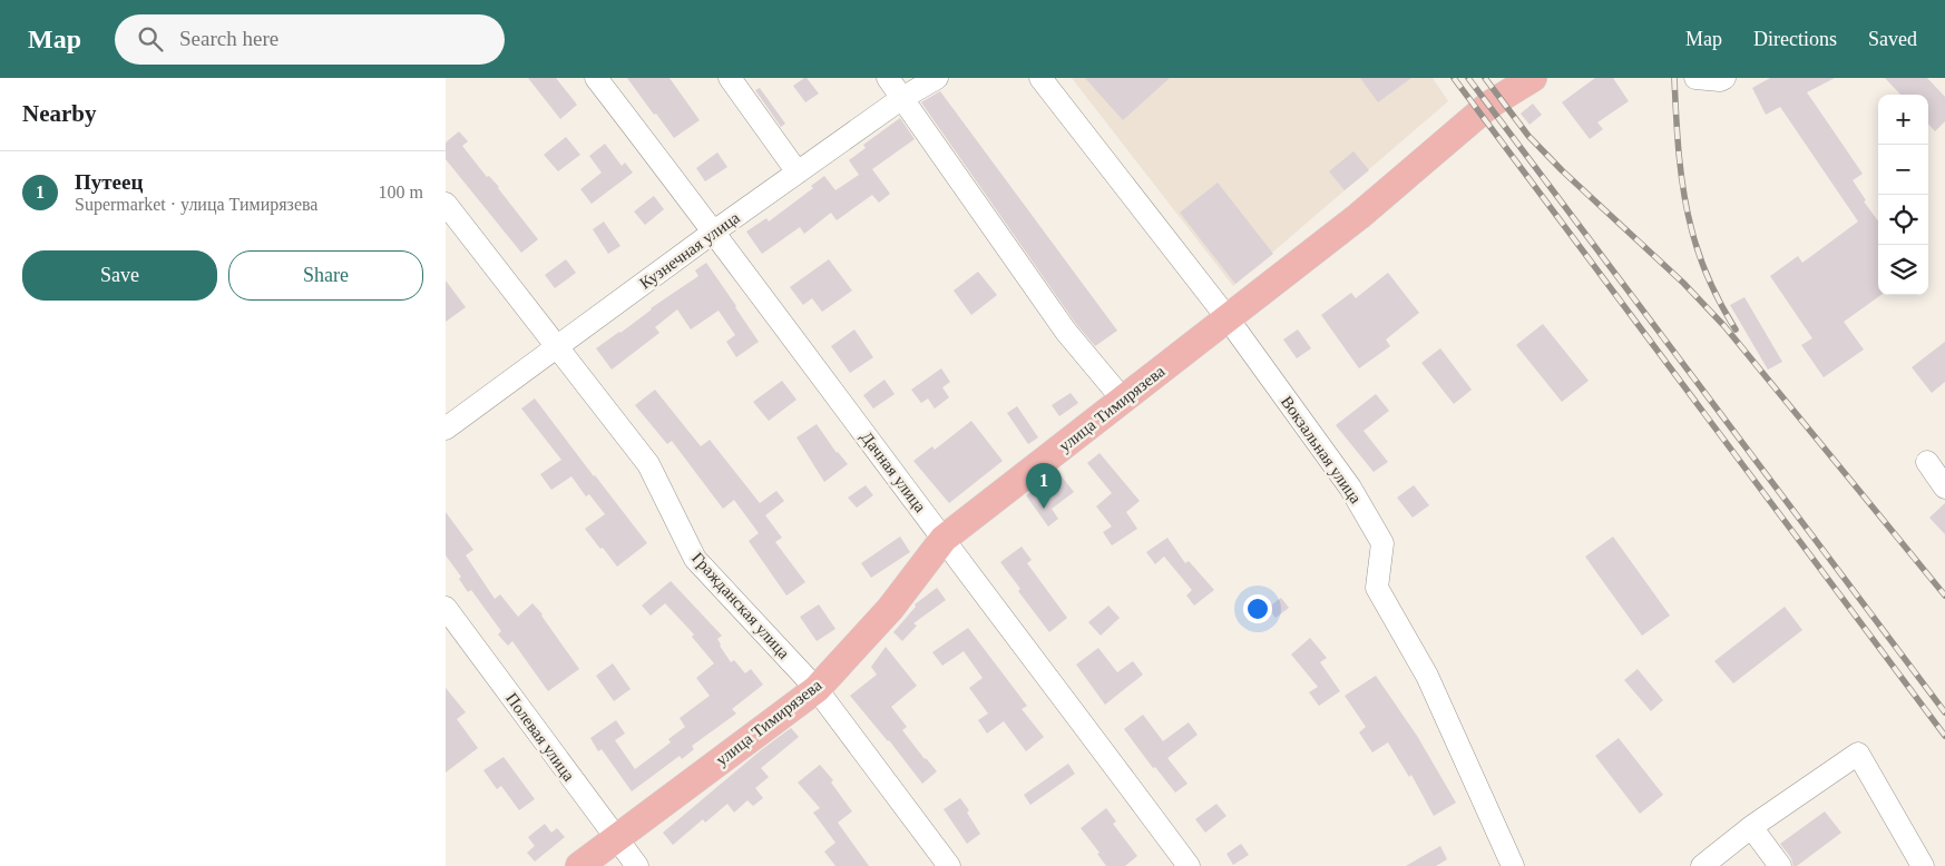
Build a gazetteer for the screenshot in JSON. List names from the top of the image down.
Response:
{
  "streets": {
    "main road": ["улица Тимирязева"],
    "street": [
      "Кузнечная улица",
      "Вокзальная улица",
      "Дачная улица",
      "Гражданская улица",
      "Полевая улица"
    ]
  },
  "crossings": [
    ["Кузнечная улица", "Дачная улица"],
    ["Кузнечная улица", "Гражданская улица"],
    ["улица Тимирязева", "Вокзальная улица"],
    ["улица Тимирязева", "Дачная улица"],
    ["улица Тимирязева", "Гражданская улица"],
    ["улица Тимирязева", "Полевая улица"]
  ],
  "page": {
    "header": "Map",
    "search": "Search here",
    "nav": ["Map", "Directions", "Saved"],
    "heading": "Nearby",
    "map_buttons": ["+", "−"],
    "list": [
      {
        "mark": "1",
        "name": "Путеец",
        "note": "Supermarket · улица Тимирязева",
        "value": "100 m"
      }
    ],
    "buttons": ["Save", "Share"],
    "pins": "1"
  }
}
